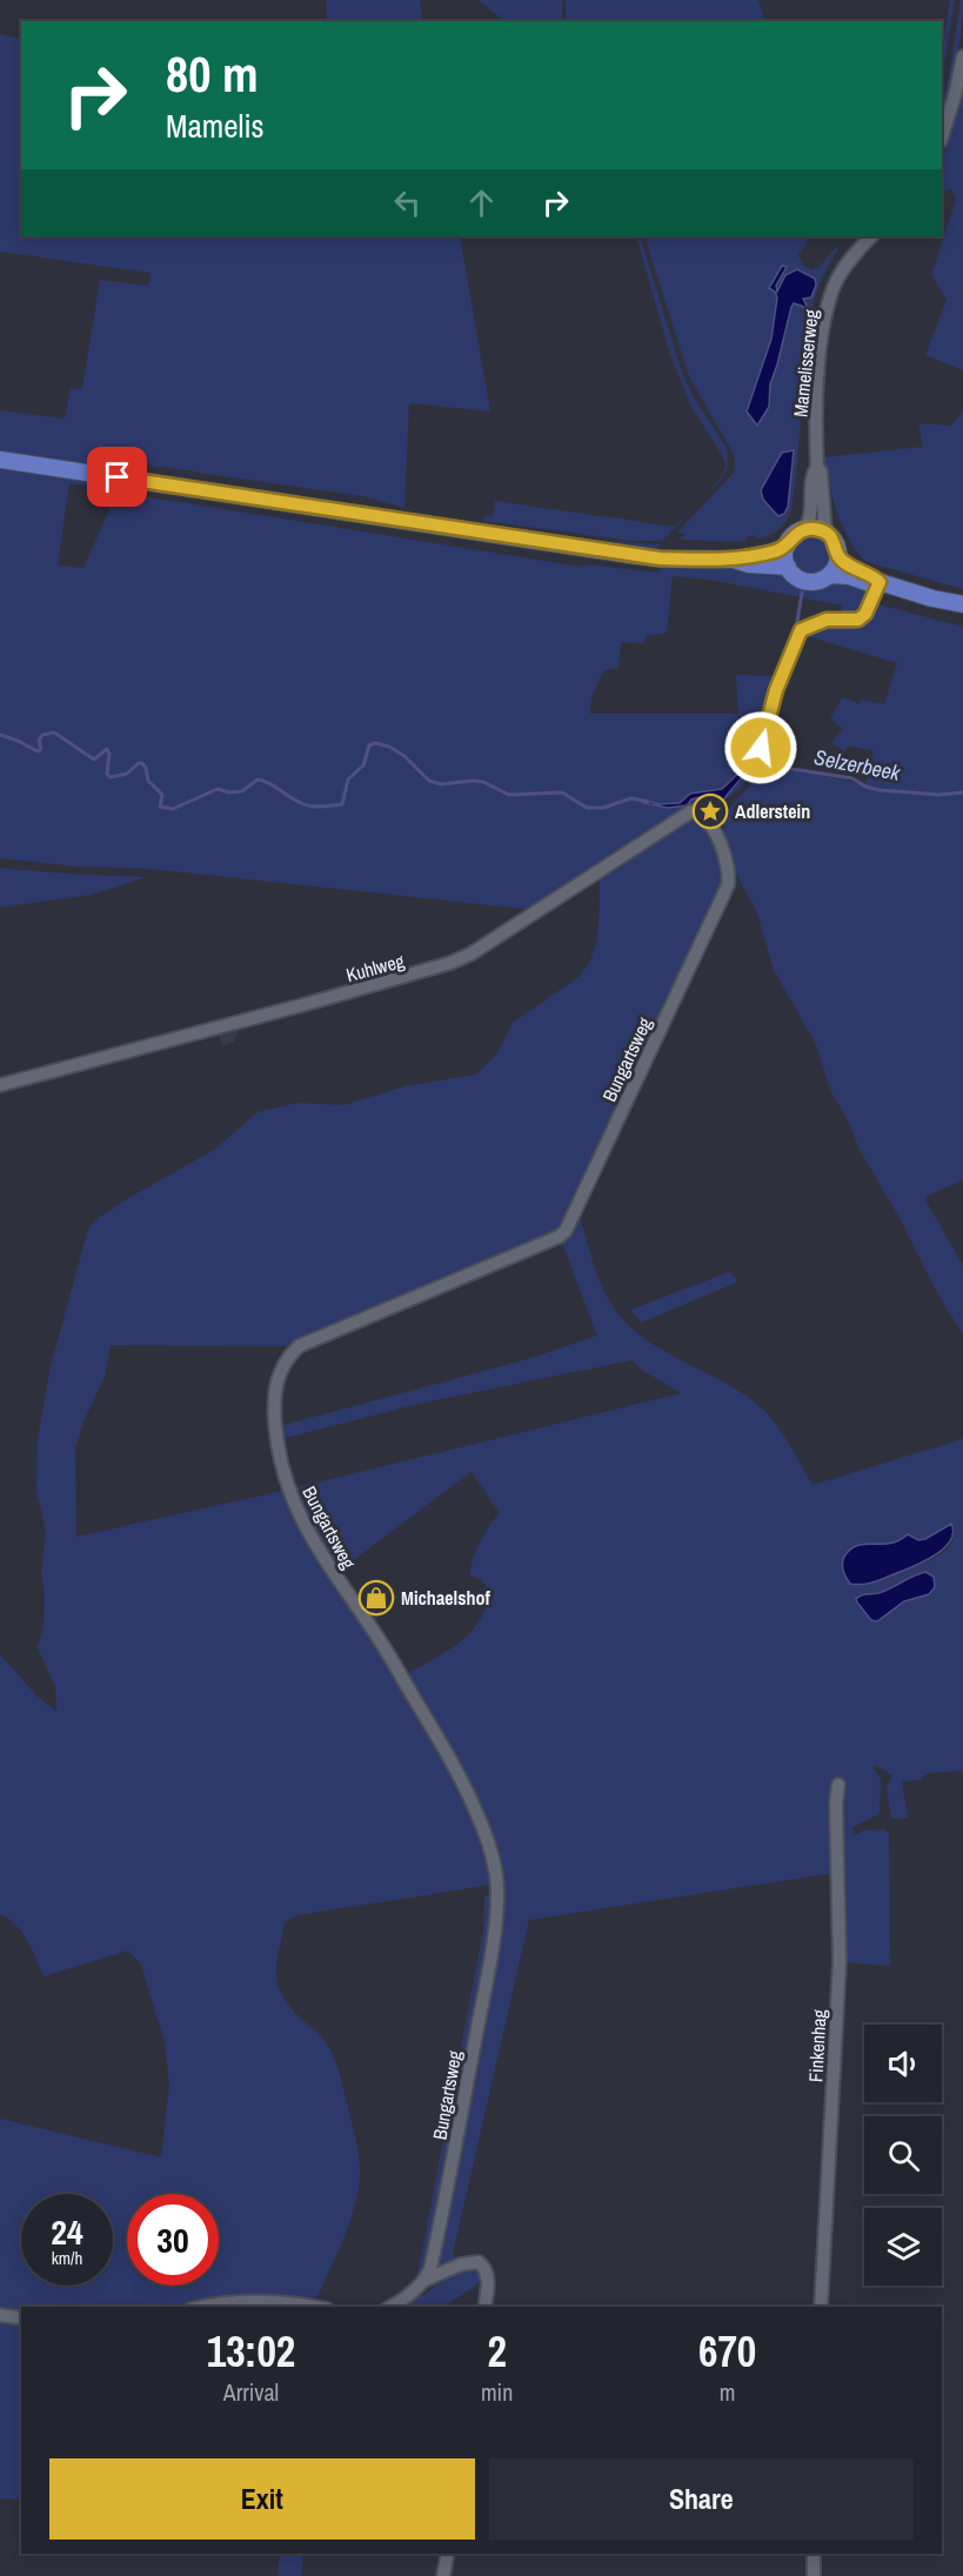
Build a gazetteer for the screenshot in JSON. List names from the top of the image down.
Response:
{
  "streets": {
    "street": [
      "Mamelisserweg",
      "Kuhlweg",
      "Bungartsweg",
      "Finkenhag"
    ]
  },
  "crossings": [
    ["Kuhlweg", "Bungartsweg"]
  ],
  "water": ["Selzerbeek"],
  "places": {
    "place": ["Adlerstein"],
    "shop": ["Michaelshof"]
  },
  "page": {
    "turn": ["80 m", "Mamelis"],
    "speed": "24 km/h",
    "limit": "30",
    "eta": [
      "13:02",
      "Arrival",
      "2",
      "min",
      "670",
      "m"
    ],
    "buttons": ["Exit", "Share"]
  }
}
